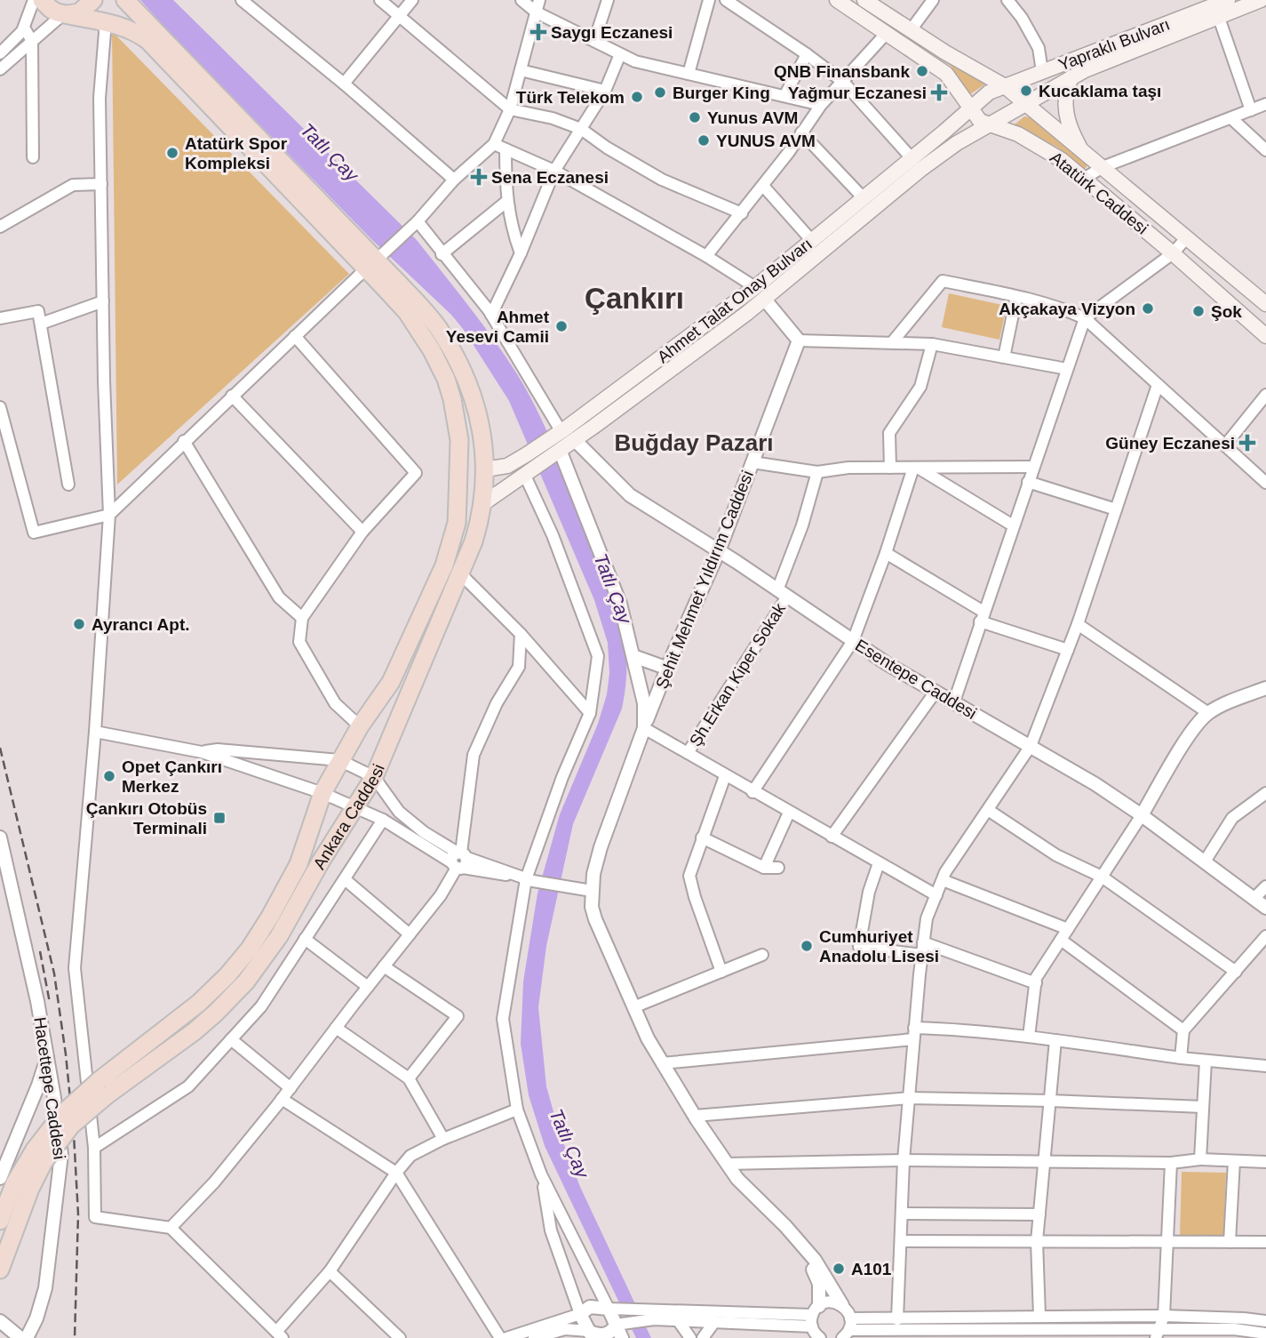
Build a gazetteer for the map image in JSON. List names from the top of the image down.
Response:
{
  "streets": {
    "highway": ["Ankara Caddesi"],
    "main road": ["Yapraklı Bulvarı", "Atatürk Caddesi", "Ahmet Talat Onay Bulvarı"],
    "street": [
      "Şehit Mehmet Yıldırım Caddesi",
      "Şh.Erkan Kiper Sokak",
      "Esentepe Caddesi",
      "Hacettepe Caddesi"
    ]
  },
  "crossings": [
    ["Yapraklı Bulvarı", "Atatürk Caddesi"],
    ["Yapraklı Bulvarı", "Ahmet Talat Onay Bulvarı"],
    ["Atatürk Caddesi", "Ahmet Talat Onay Bulvarı"],
    ["Ahmet Talat Onay Bulvarı", "Esentepe Caddesi"],
    ["Ahmet Talat Onay Bulvarı", "Ankara Caddesi"],
    ["Şehit Mehmet Yıldırım Caddesi", "Esentepe Caddesi"],
    ["Şh.Erkan Kiper Sokak", "Esentepe Caddesi"]
  ],
  "districts": ["Çankırı", "Buğday Pazarı"],
  "water": ["Tatlı Çay"],
  "places": {
    "health": [
      "Saygı Eczanesi",
      "Yağmur Eczanesi",
      "Sena Eczanesi",
      "Güney Eczanesi"
    ],
    "other": [
      "QNB Finansbank",
      "Kucaklama taşı",
      "Burger King",
      "Türk Telekom",
      "Yunus AVM",
      "YUNUS AVM",
      "Atatürk Spor Kompleksi",
      "Akçakaya Vizyon",
      "Şok",
      "Ahmet Yesevi Camii",
      "Ayrancı Apt.",
      "Opet Çankırı Merkez",
      "Cumhuriyet Anadolu Lisesi",
      "A101"
    ],
    "transit": ["Çankırı Otobüs Terminali"]
  }
}
